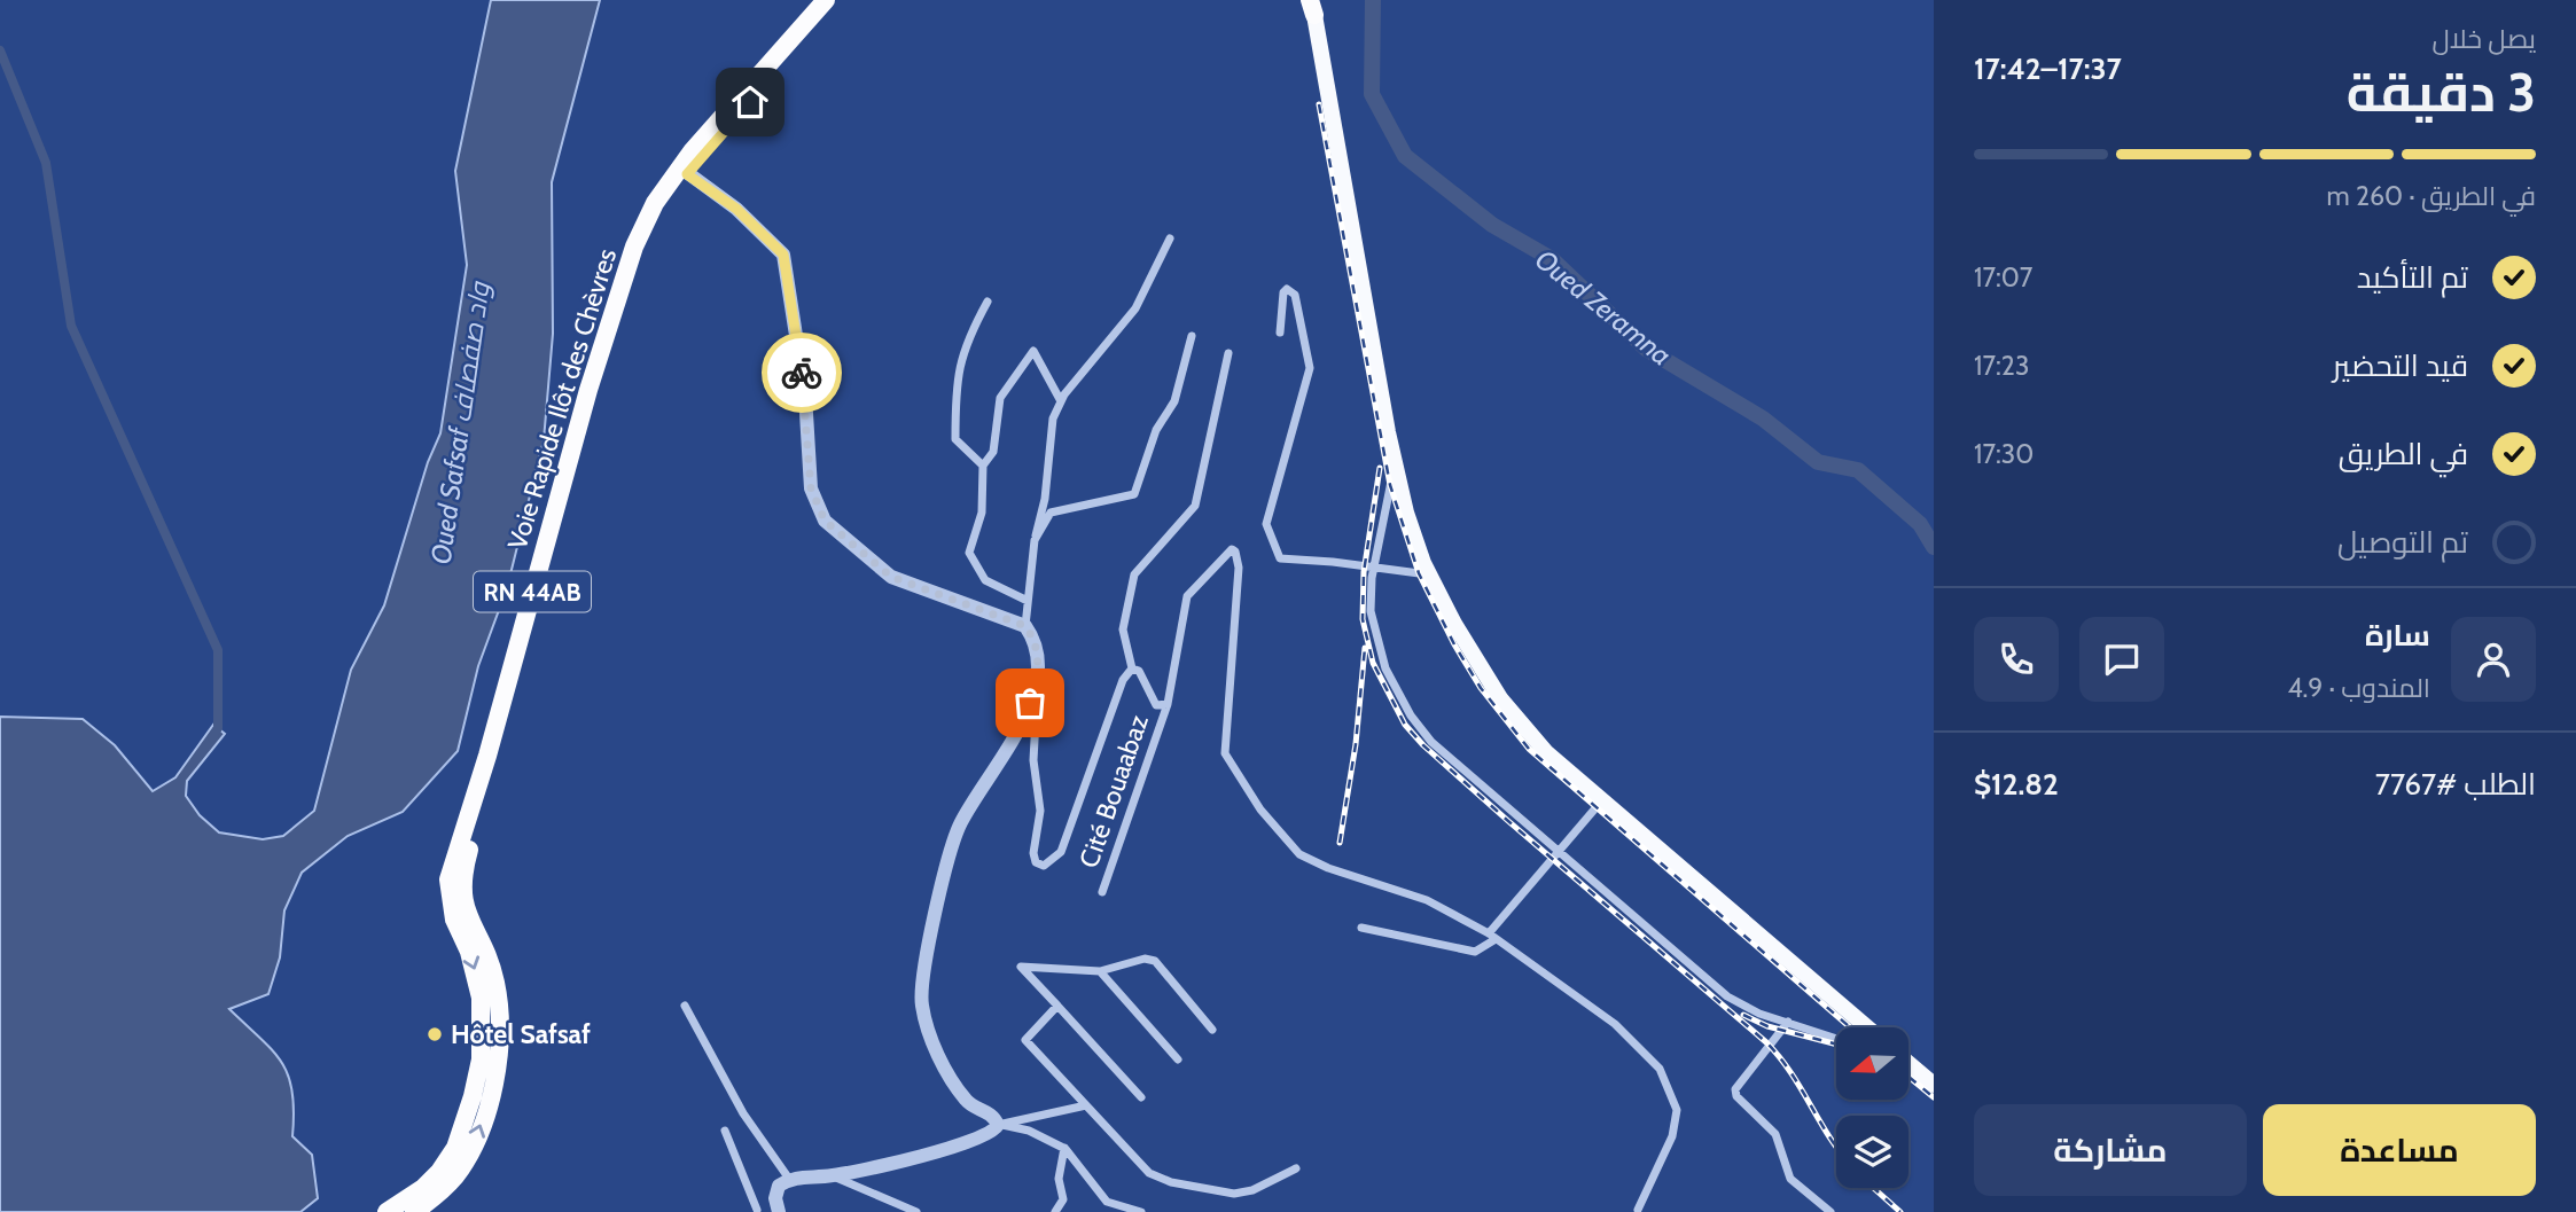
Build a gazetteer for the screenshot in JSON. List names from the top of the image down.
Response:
{
  "streets": {
    "highway": ["Voie Rapide Ilôt des Chèvres", "RN 44AB"],
    "street": ["Cité Bouaabaz"]
  },
  "water": ["Oued Zeramna", "Oued Safsaf واد صفصاف"],
  "places": ["Hôtel Safsaf"],
  "north": "left",
  "page": {
    "heading": ["3 دقيقة", "يصل خلال", "17:37–17:42"],
    "panel": [
      "سارة",
      "المندوب · 4.9",
      "الطلب #7767",
      "$12.82"
    ],
    "bar": "في الطريق · 260 m",
    "list": [
      ["تم التأكيد", "17:07"],
      ["قيد التحضير", "17:23"],
      ["في الطريق", "17:30"],
      "تم التوصيل"
    ],
    "buttons": ["مساعدة", "مشاركة"]
  }
}
